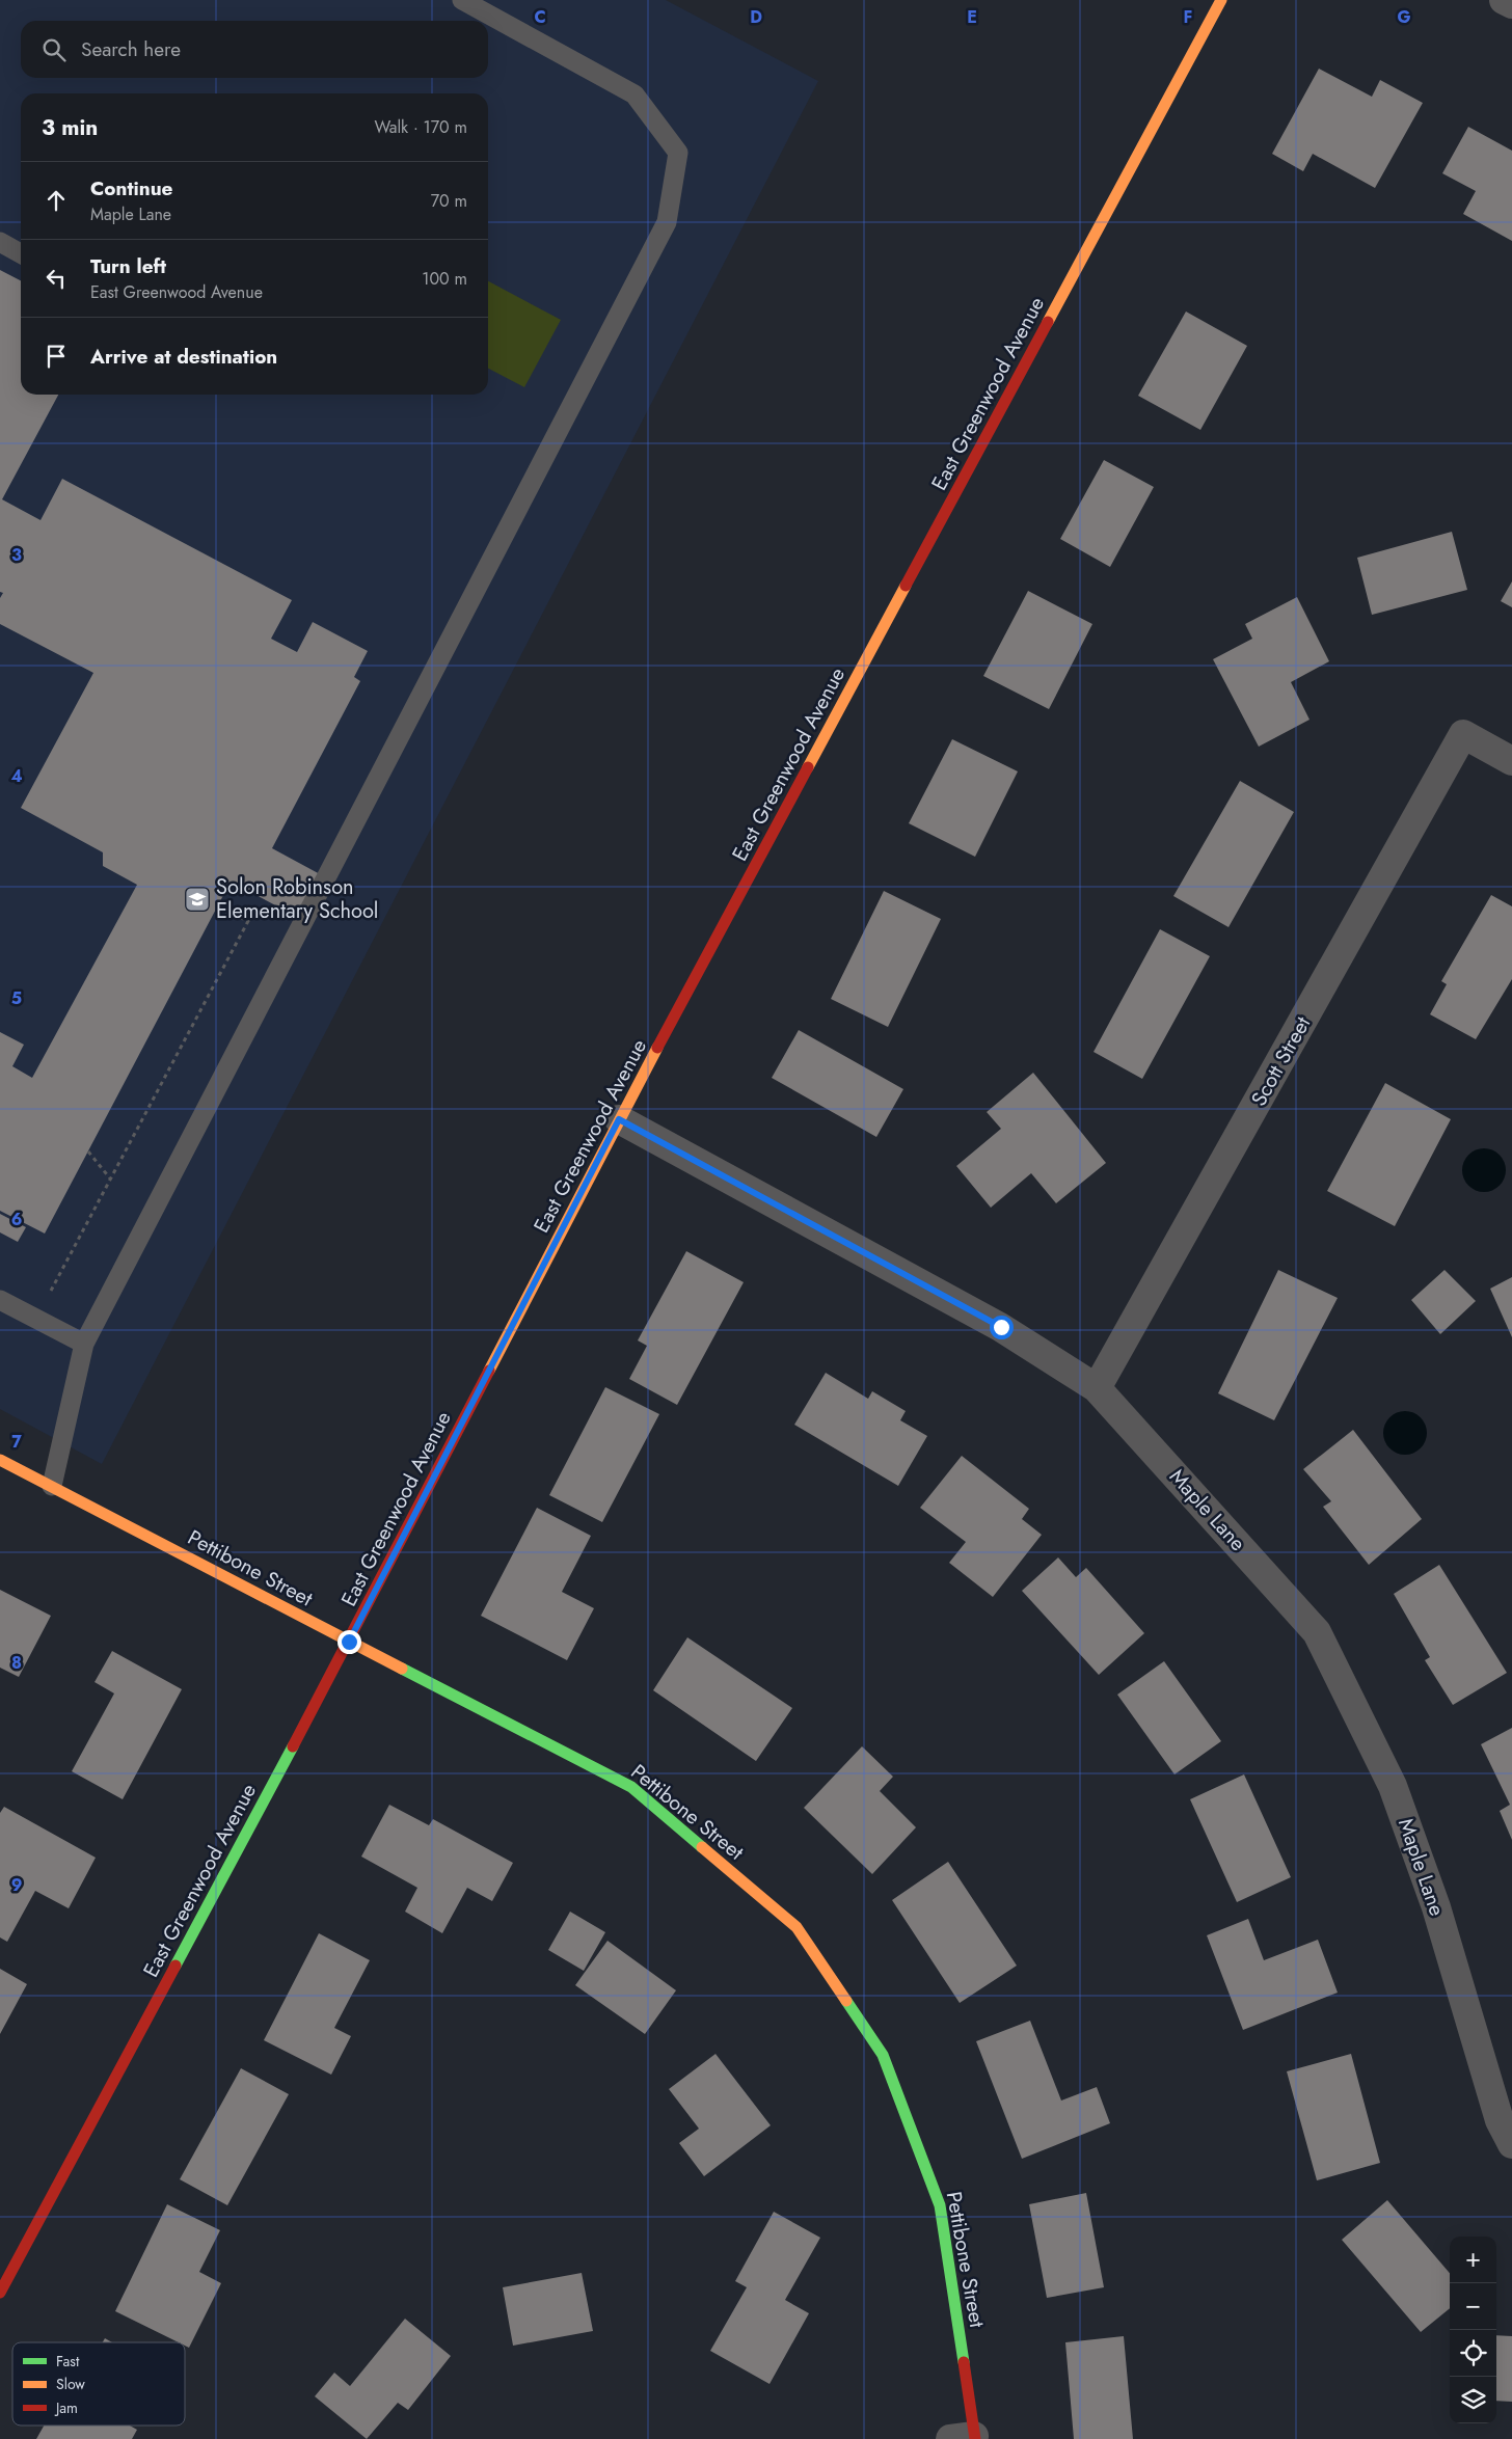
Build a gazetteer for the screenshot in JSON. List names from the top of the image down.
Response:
{
  "streets": {
    "street": [
      "East Greenwood Avenue",
      "Scott Street",
      "Maple Lane",
      "Pettibone Street"
    ]
  },
  "crossings": [
    ["East Greenwood Avenue", "Maple Lane"],
    ["East Greenwood Avenue", "Pettibone Street"],
    ["Scott Street", "Maple Lane"]
  ],
  "places": {
    "school or university": ["Solon Robinson Elementary School"]
  },
  "legend": ["Fast", "Slow", "Jam"],
  "page": {
    "search": "Search here",
    "heading": ["3 min", "Walk · 170 m"],
    "list": [
      ["Continue", "Maple Lane", "70 m"],
      ["Turn left", "East Greenwood Avenue", "100 m"],
      "Arrive at destination"
    ],
    "map_buttons": ["+", "−"]
  },
  "grid": {
    "columns": [
      "C",
      "D",
      "E",
      "F",
      "G"
    ],
    "rows": [
      "3",
      "4",
      "5",
      "6",
      "7",
      "8",
      "9"
    ]
  }
}
